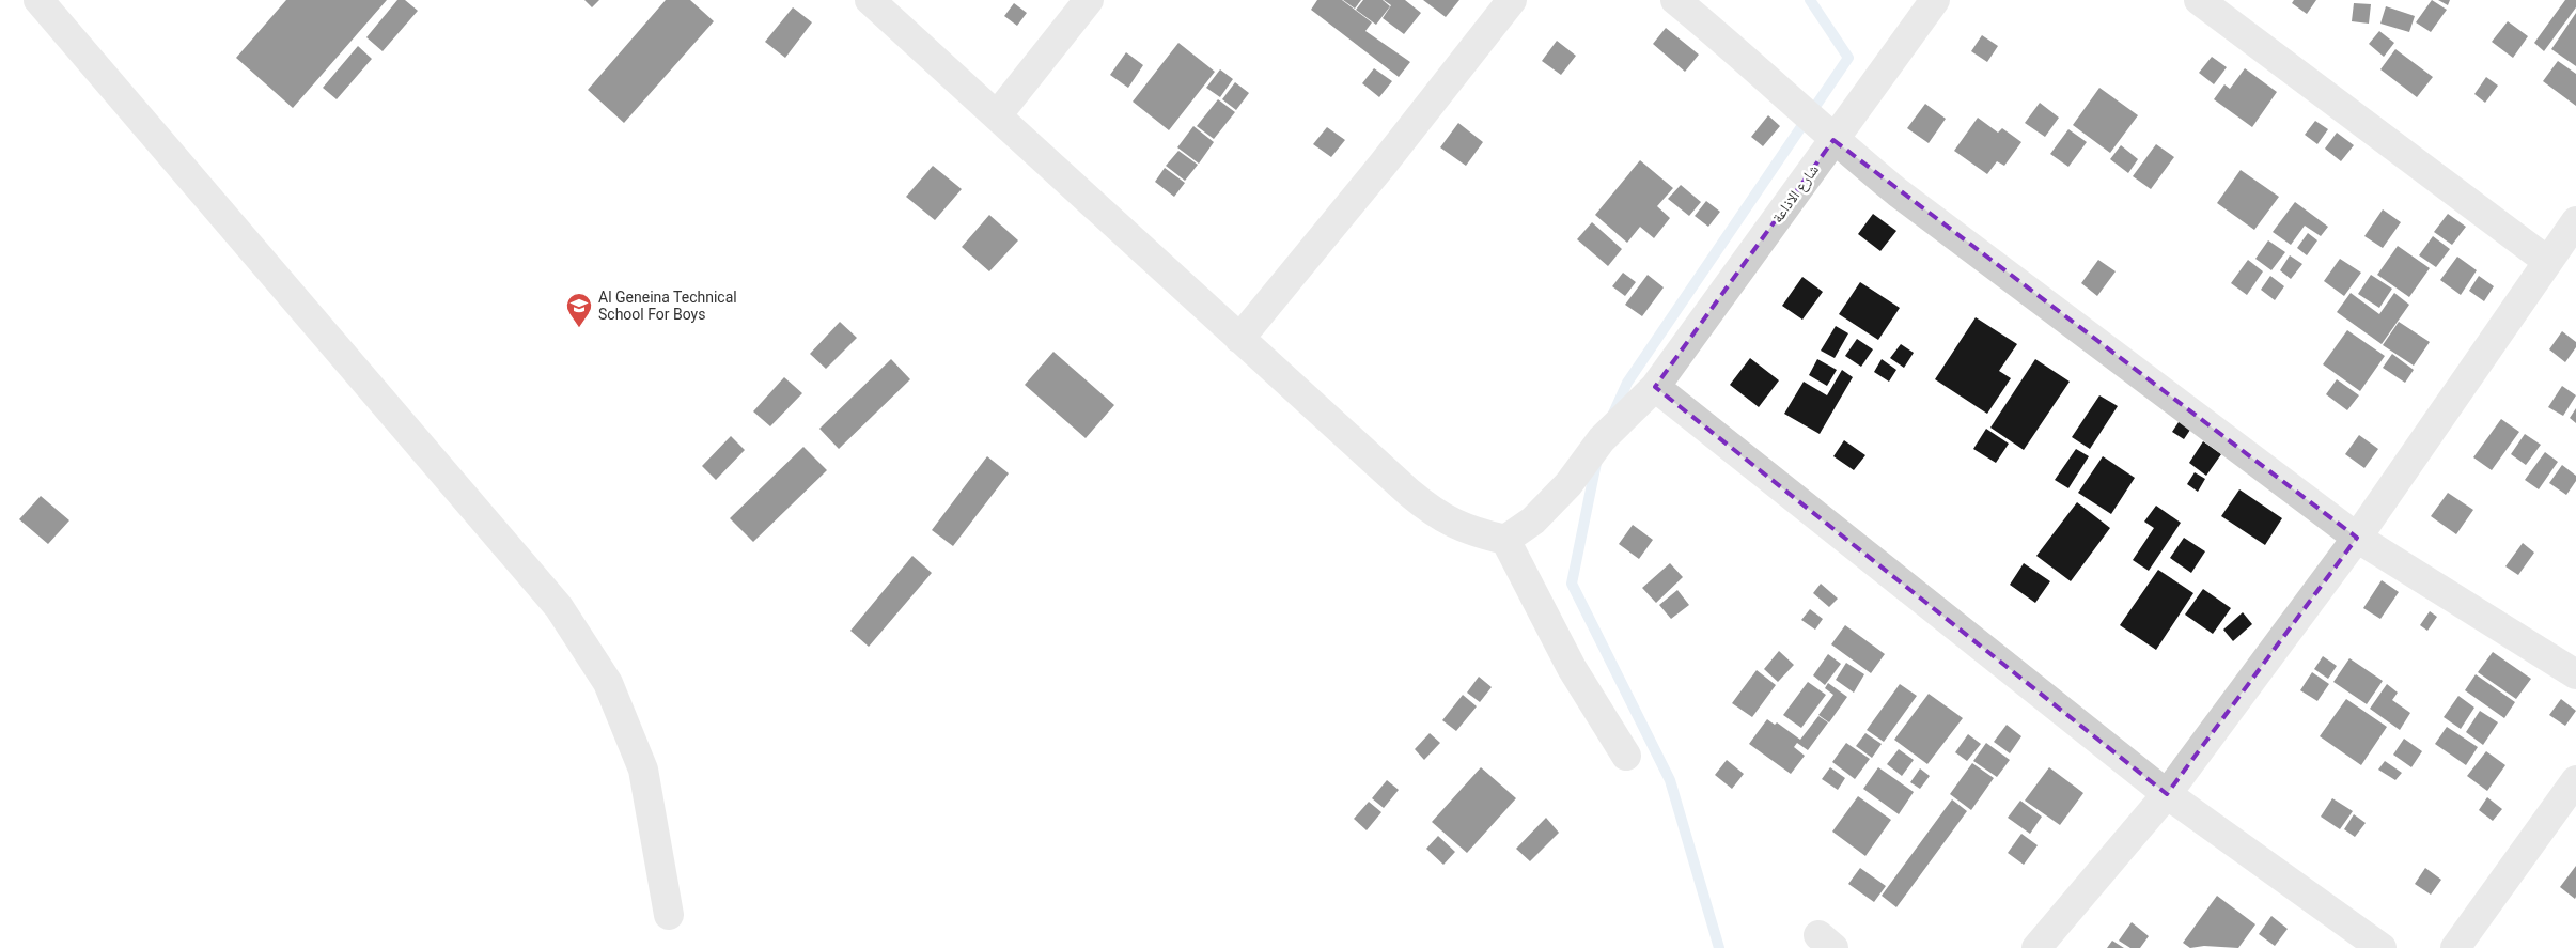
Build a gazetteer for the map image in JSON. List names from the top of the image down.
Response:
{
  "streets": {
    "street": ["شارع الاذاعة"]
  },
  "places": {
    "school or university": ["Al Geneina Technical School For Boys"]
  }
}
